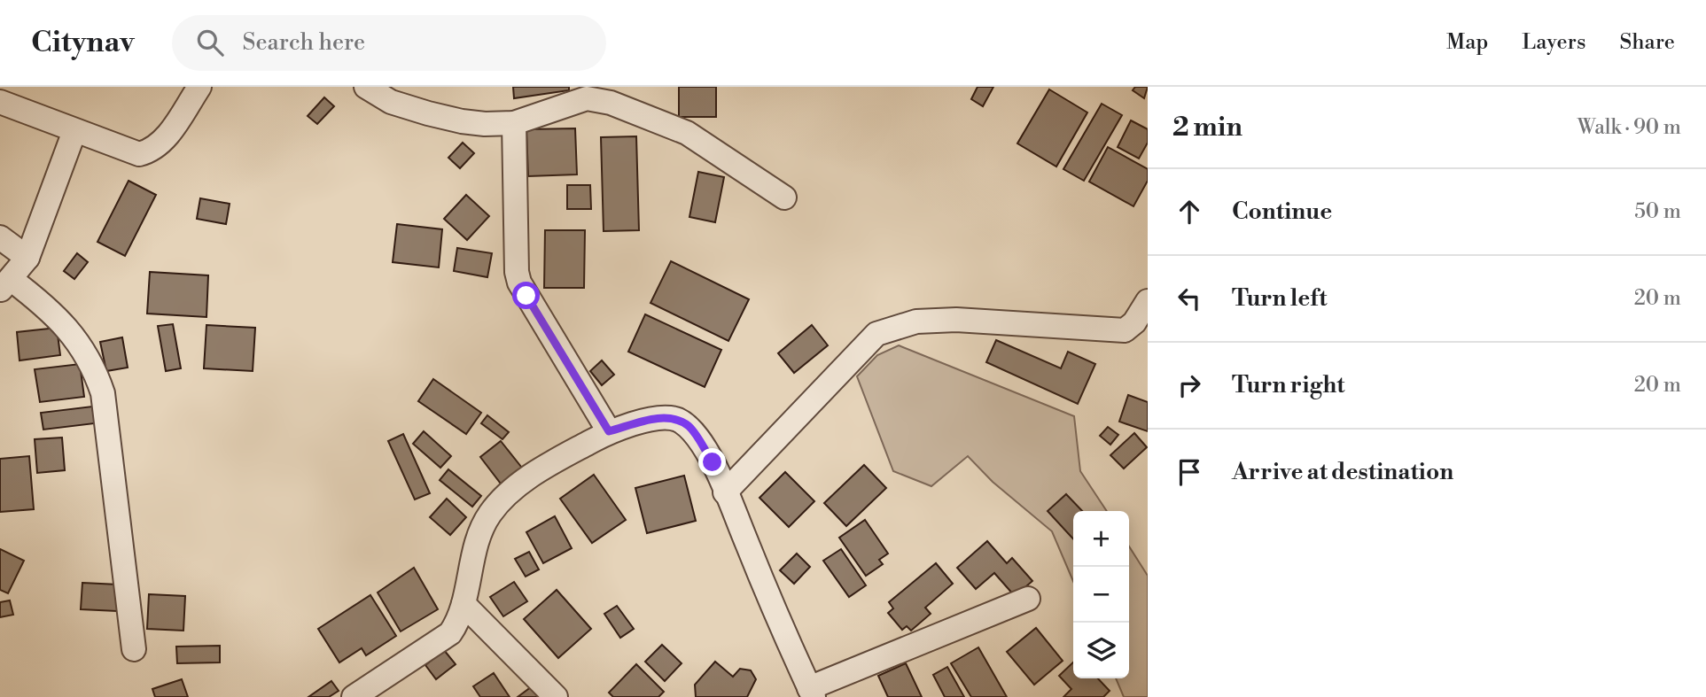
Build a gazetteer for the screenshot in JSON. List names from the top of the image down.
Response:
{
  "page": {
    "header": "Citynav",
    "search": "Search here",
    "nav": ["Map", "Layers", "Share"],
    "heading": ["2 min", "Walk · 90 m"],
    "list": [
      ["Continue", "50 m"],
      ["Turn left", "20 m"],
      ["Turn right", "20 m"],
      "Arrive at destination"
    ],
    "map_buttons": ["+", "−"]
  }
}
